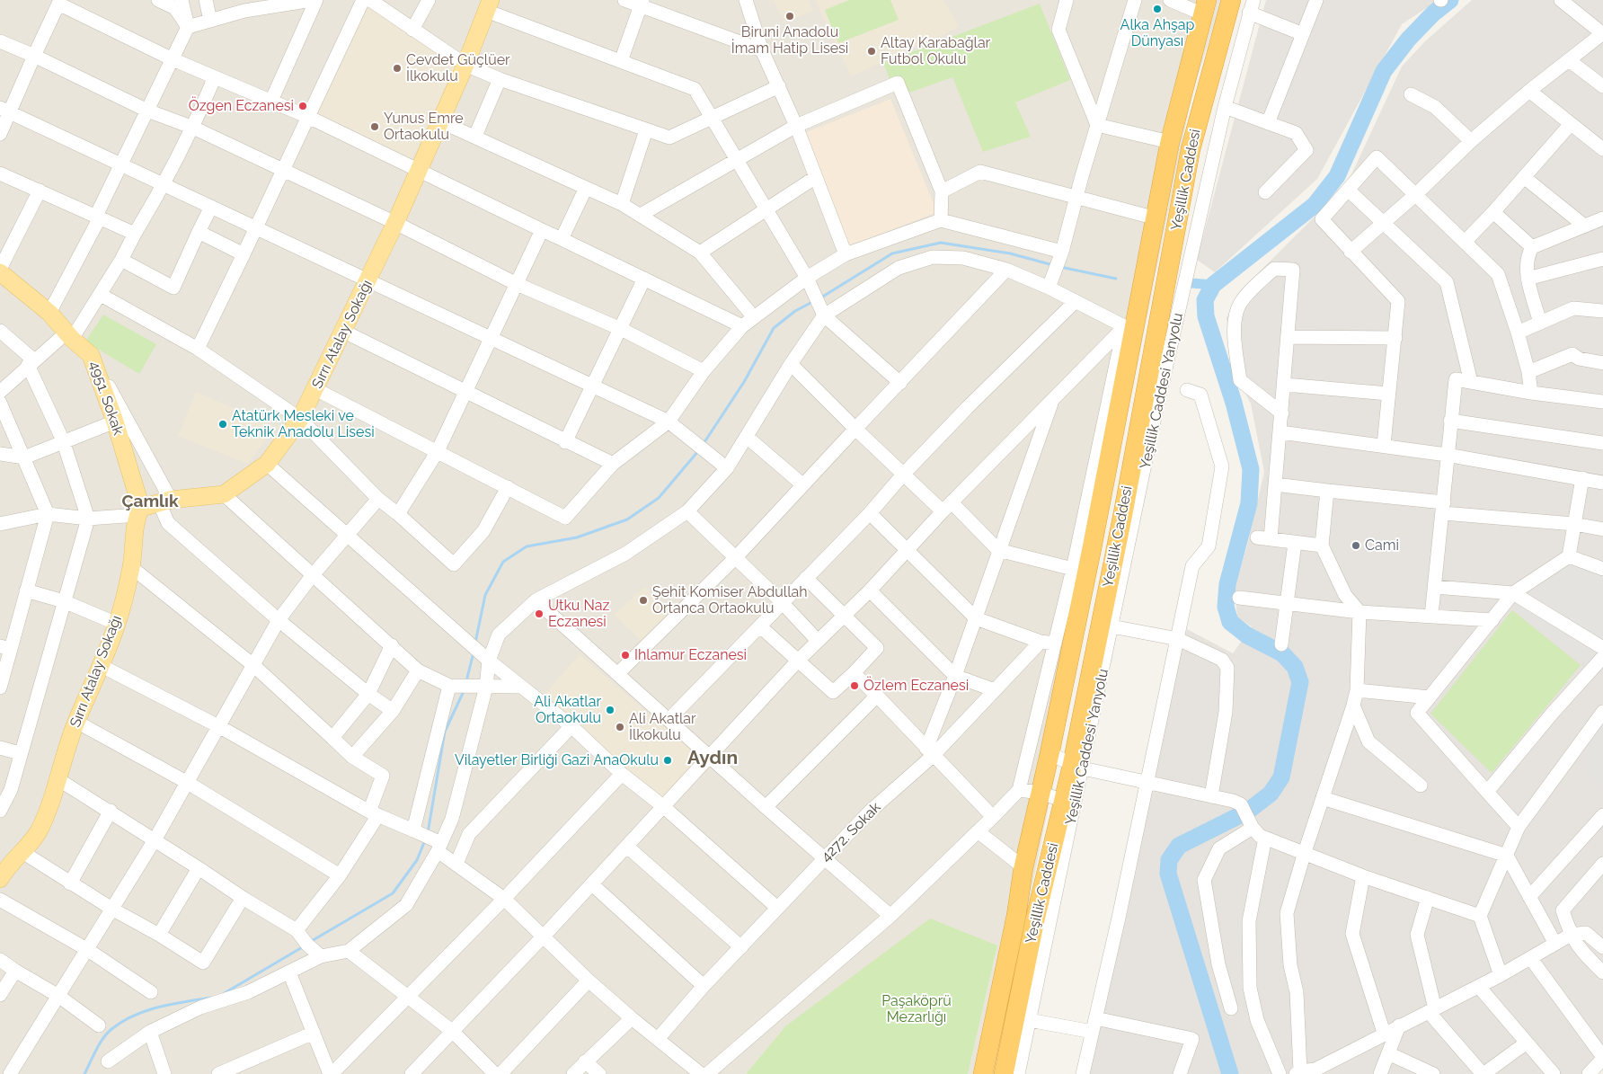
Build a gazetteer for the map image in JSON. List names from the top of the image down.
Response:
{
  "streets": {
    "highway": ["Yeşillik Caddesi"],
    "main road": ["Sırrı Atalay Sokağı", "4951. Sokak"],
    "street": ["Yeşillik Caddesi Yanyolu", "4272. Sokak"]
  },
  "crossings": [
    ["Yeşillik Caddesi", "Yeşillik Caddesi Yanyolu"],
    ["Sırrı Atalay Sokağı", "4951. Sokak"]
  ],
  "districts": ["Çamlık", "Aydın"],
  "parks": ["Paşaköprü Mezarlığı"],
  "places": [
    "Alka Ahşap Dünyası",
    "Biruni Anadolu İmam Hatip Lisesi",
    "Altay Karabağlar Futbol Okulu",
    "Cevdet Güçlüer İlkokulu",
    "Özgen Eczanesi",
    "Yunus Emre Ortaokulu",
    "Atatürk Mesleki ve Teknik Anadolu Lisesi",
    "Cami",
    "Şehit Komiser Abdullah Ortanca Ortaokulu",
    "Utku Naz Eczanesi",
    "Ihlamur Eczanesi",
    "Özlem Eczanesi",
    "Ali Akatlar Ortaokulu",
    "Ali Akatlar İlkokulu",
    "Vilayetler Birliği Gazi AnaOkulu"
  ]
}
